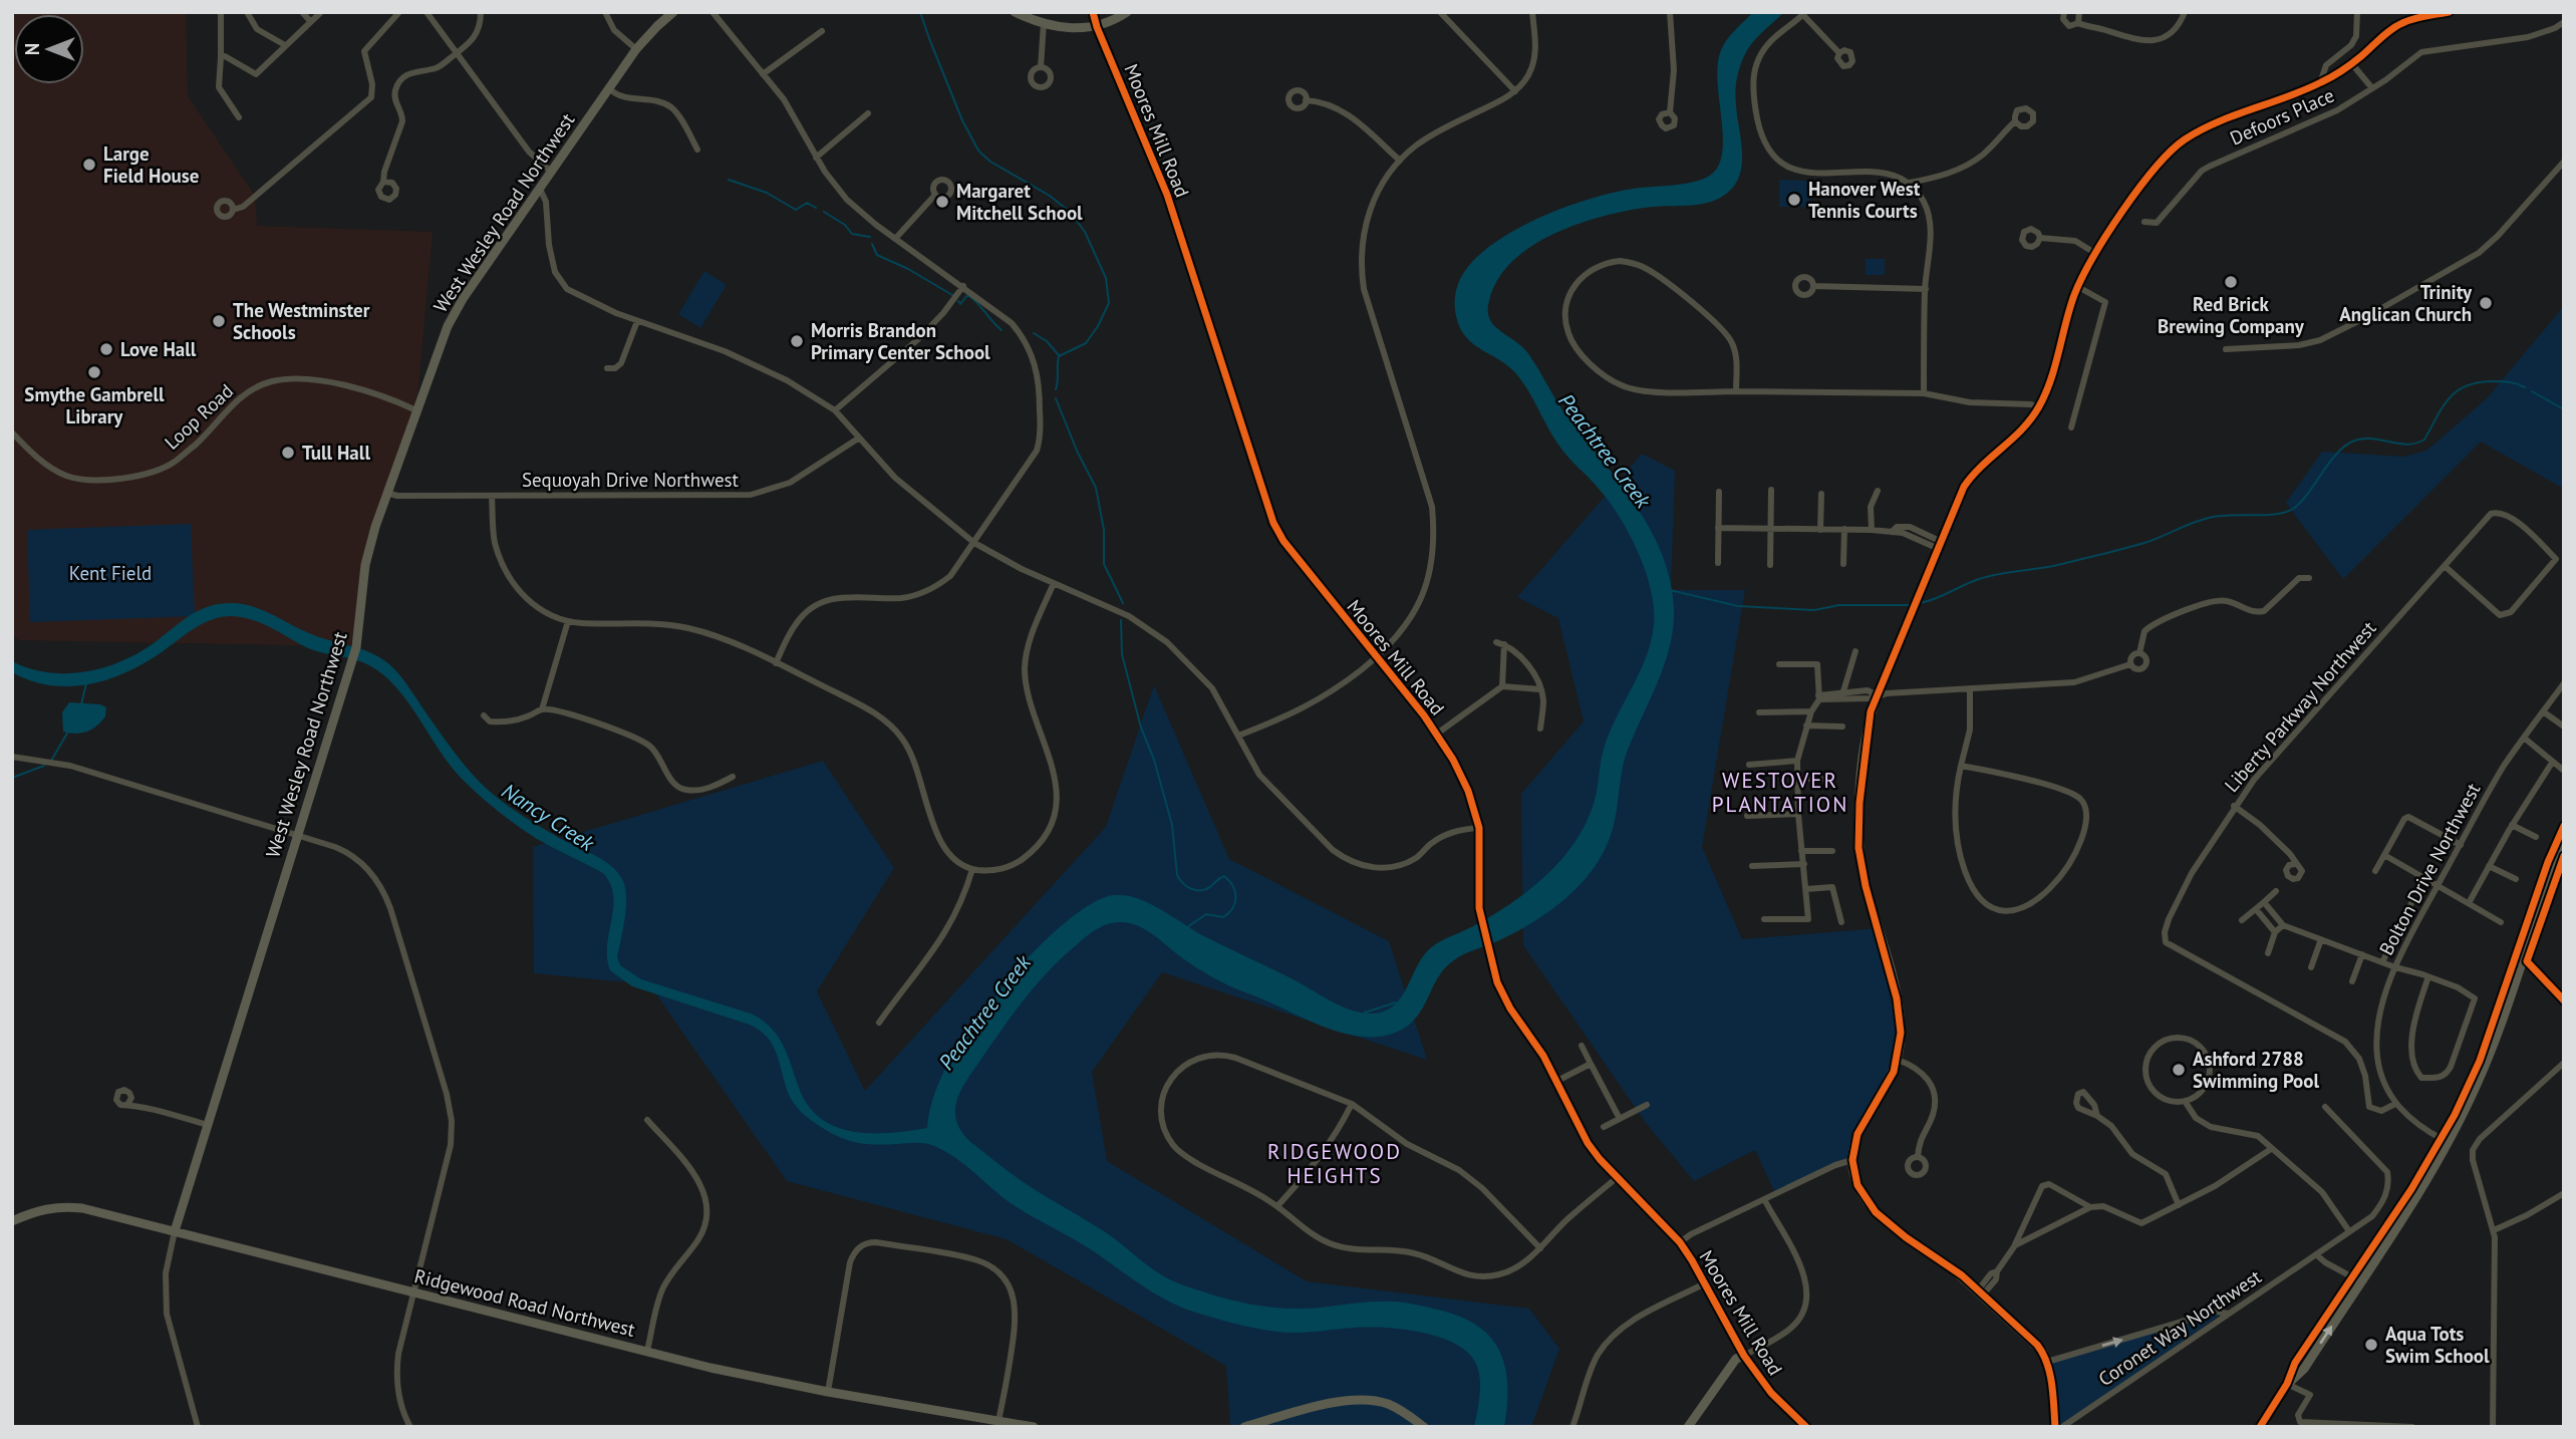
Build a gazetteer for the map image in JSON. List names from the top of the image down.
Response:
{
  "streets": {
    "street": [
      "Defoors Place",
      "Moores Mill Road",
      "West Wesley Road Northwest",
      "Loop Road",
      "Sequoyah Drive Northwest",
      "Liberty Parkway Northwest",
      "Bolton Drive Northwest",
      "Ridgewood Road Northwest",
      "Coronet Way Northwest"
    ]
  },
  "crossings": [
    ["West Wesley Road Northwest", "Loop Road"],
    ["West Wesley Road Northwest", "Sequoyah Drive Northwest"],
    ["West Wesley Road Northwest", "Ridgewood Road Northwest"],
    ["Liberty Parkway Northwest", "Bolton Drive Northwest"]
  ],
  "districts": ["WESTOVER PLANTATION", "RIDGEWOOD HEIGHTS"],
  "water": ["Peachtree Creek", "Nancy Creek"],
  "parks": ["Kent Field"],
  "places": [
    "Large Field House",
    "Hanover West Tennis Courts",
    "Margaret Mitchell School",
    "Red Brick Brewing Company",
    "Trinity Anglican Church",
    "The Westminster Schools",
    "Morris Brandon Primary Center School",
    "Love Hall",
    "Smythe Gambrell Library",
    "Tull Hall",
    "Ashford 2788 Swimming Pool",
    "Aqua Tots Swim School"
  ],
  "north": "left"
}
